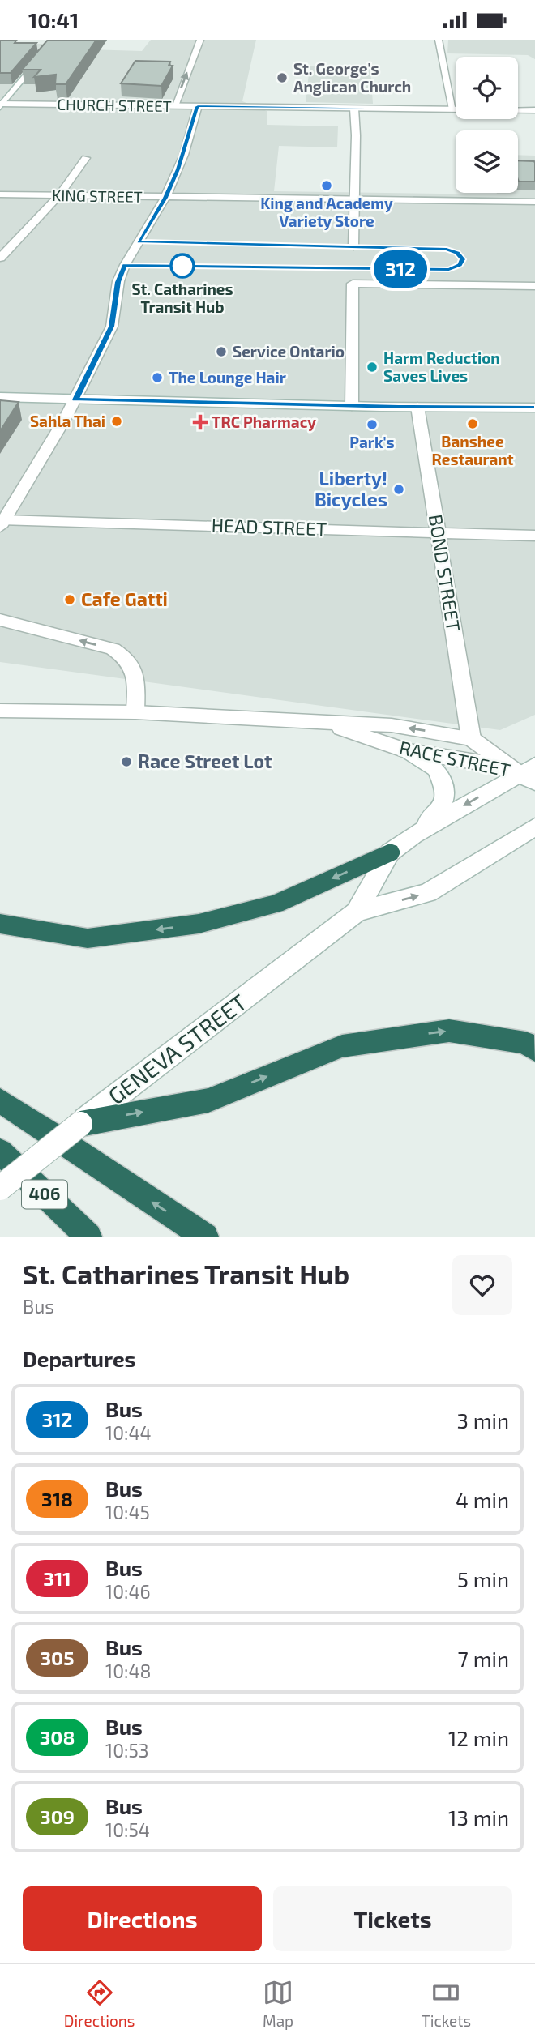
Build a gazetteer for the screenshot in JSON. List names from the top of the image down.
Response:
{
  "streets": {
    "highway": ["406"],
    "street": [
      "CHURCH STREET",
      "KING STREET",
      "HEAD STREET",
      "BOND STREET",
      "RACE STREET",
      "GENEVA STREET"
    ]
  },
  "crossings": [
    ["HEAD STREET", "BOND STREET"],
    ["BOND STREET", "RACE STREET"],
    ["RACE STREET", "GENEVA STREET"]
  ],
  "places": {
    "other": [
      "St. George's Anglican Church",
      "King and Academy Variety Store",
      "St. Catharines Transit Hub",
      "Service Ontario",
      "Harm Reduction Saves Lives",
      "The Lounge Hair",
      "Sahla Thai",
      "Banshee Restaurant",
      "Park's",
      "Liberty! Bicycles",
      "Cafe Gatti",
      "Race Street Lot"
    ],
    "health": ["TRC Pharmacy"]
  },
  "lines": ["bus line 312"],
  "page": {
    "status": "10:41",
    "on_map": "312",
    "heading": [
      ["St. Catharines Transit Hub", "Bus"],
      "Departures"
    ],
    "list": [
      {
        "mark": "312",
        "name": "Bus",
        "note": "10:44",
        "value": "3 min"
      },
      {
        "mark": "318",
        "name": "Bus",
        "note": "10:45",
        "value": "4 min"
      },
      {
        "mark": "311",
        "name": "Bus",
        "note": "10:46",
        "value": "5 min"
      },
      {
        "mark": "305",
        "name": "Bus",
        "note": "10:48",
        "value": "7 min"
      },
      {
        "mark": "308",
        "name": "Bus",
        "note": "10:53",
        "value": "12 min"
      },
      {
        "mark": "309",
        "name": "Bus",
        "note": "10:54",
        "value": "13 min"
      }
    ],
    "buttons": ["Directions", "Tickets"],
    "tabs": ["Directions", "Map", "Tickets"]
  }
}
